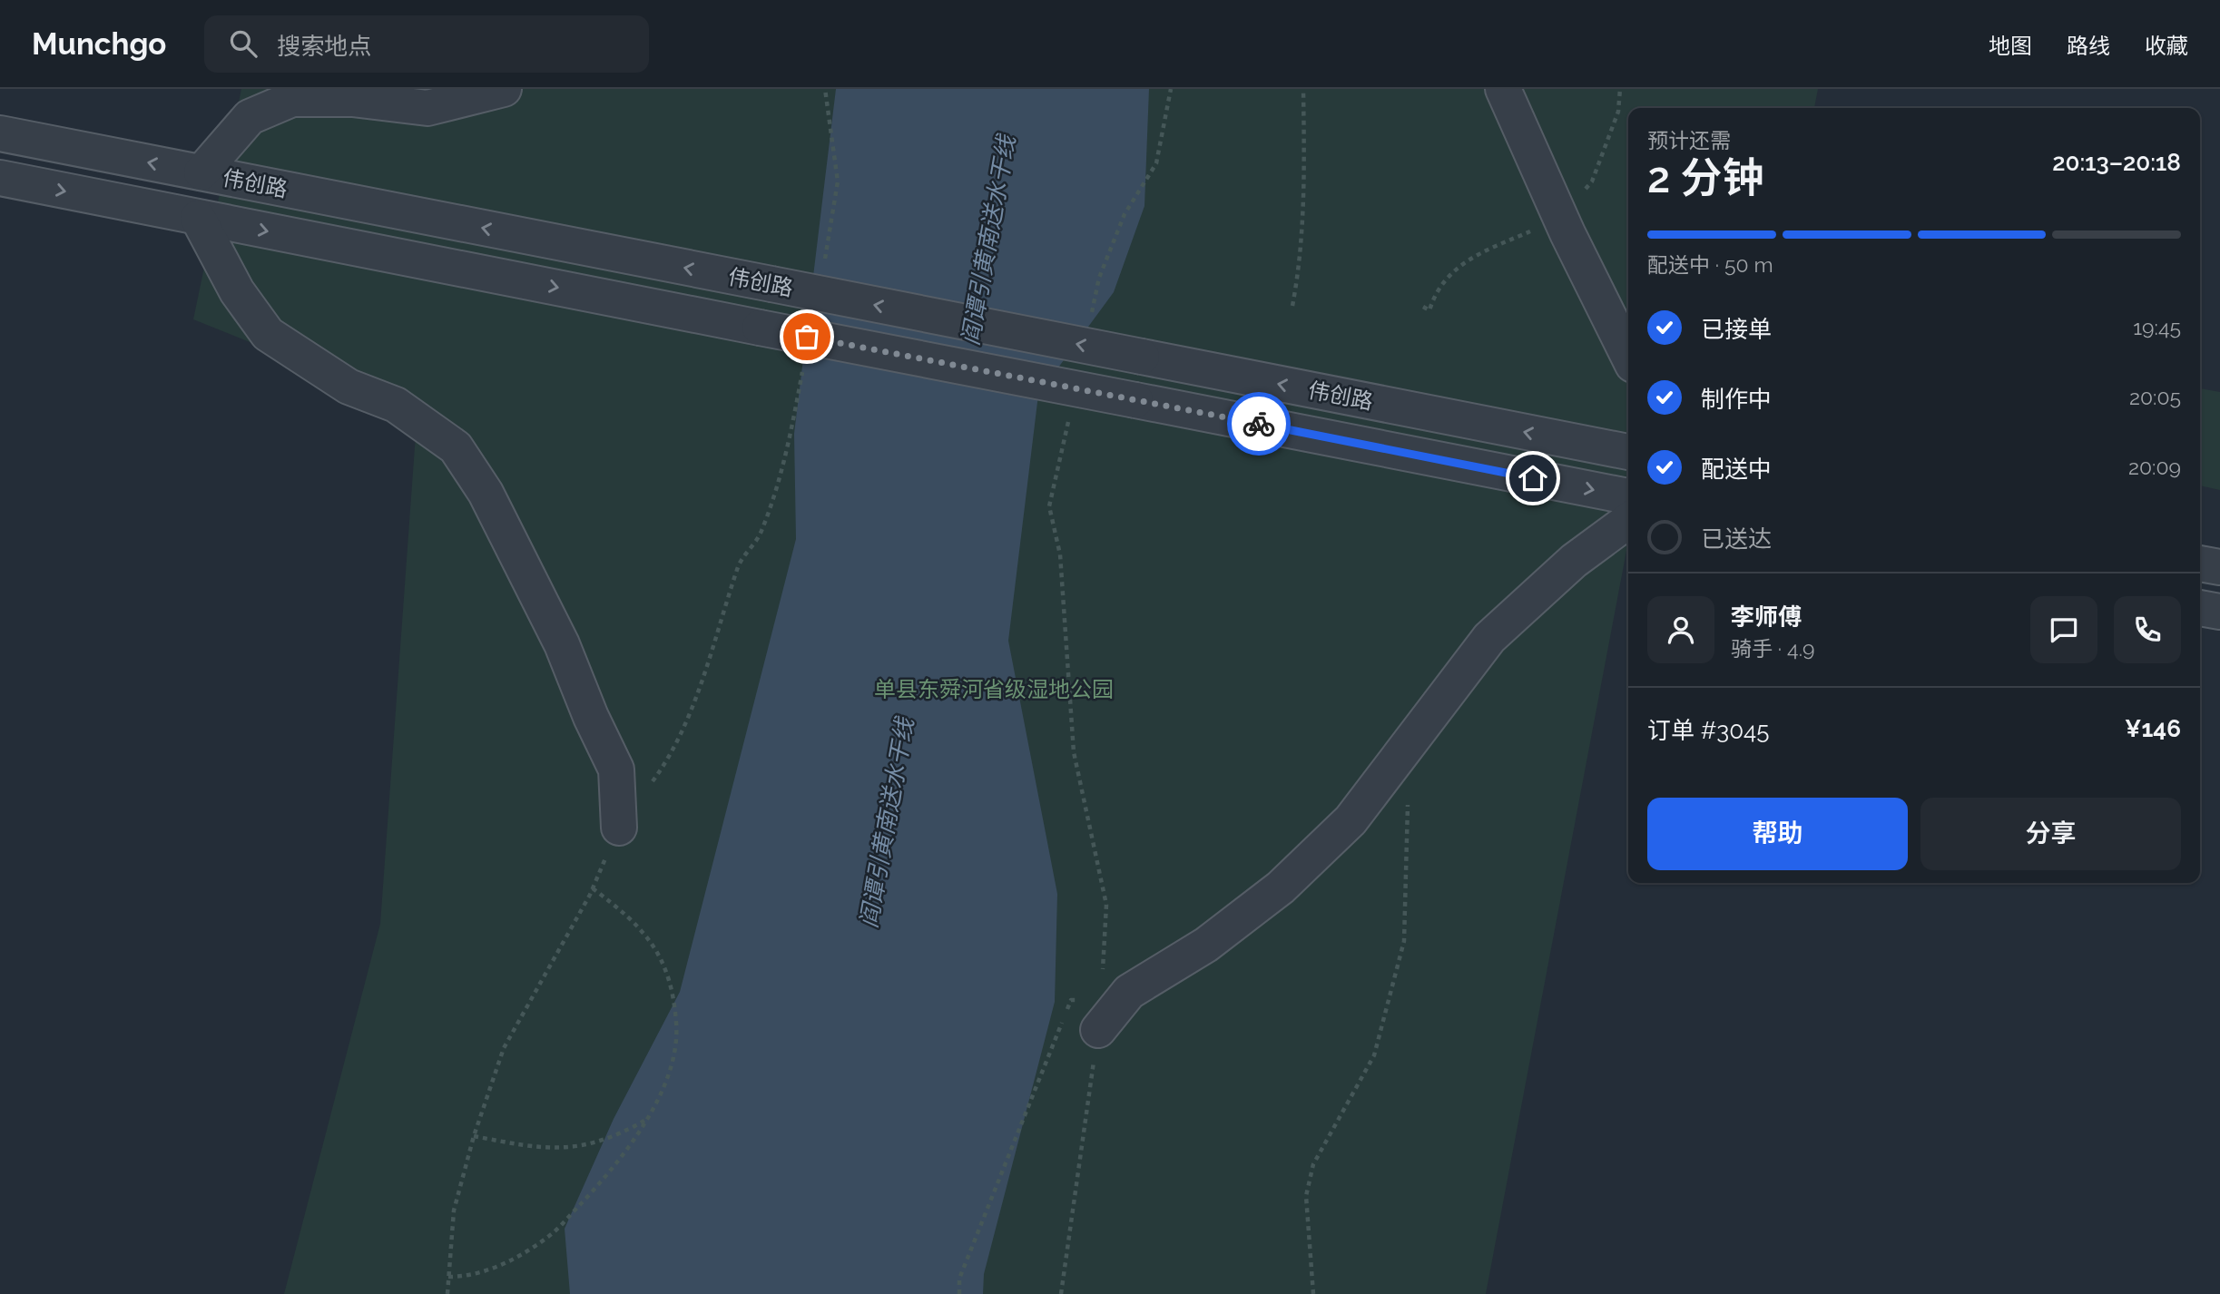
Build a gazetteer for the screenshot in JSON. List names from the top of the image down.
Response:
{
  "streets": {
    "street": ["伟创路"]
  },
  "water": ["阎谭引黄南送水干线"],
  "parks": ["单县东舜河省级湿地公园"],
  "page": {
    "header": "Munchgo",
    "search": "搜索地点",
    "nav": ["地图", "路线", "收藏"],
    "heading": ["2 分钟", "预计还需", "20:13–20:18"],
    "panel": [
      "李师傅",
      "骑手 · 4.9",
      "订单 #3045",
      "¥146"
    ],
    "bar": "配送中 · 50 m",
    "list": [
      ["已接单", "19:45"],
      ["制作中", "20:05"],
      ["配送中", "20:09"],
      "已送达"
    ],
    "buttons": ["帮助", "分享"]
  }
}
